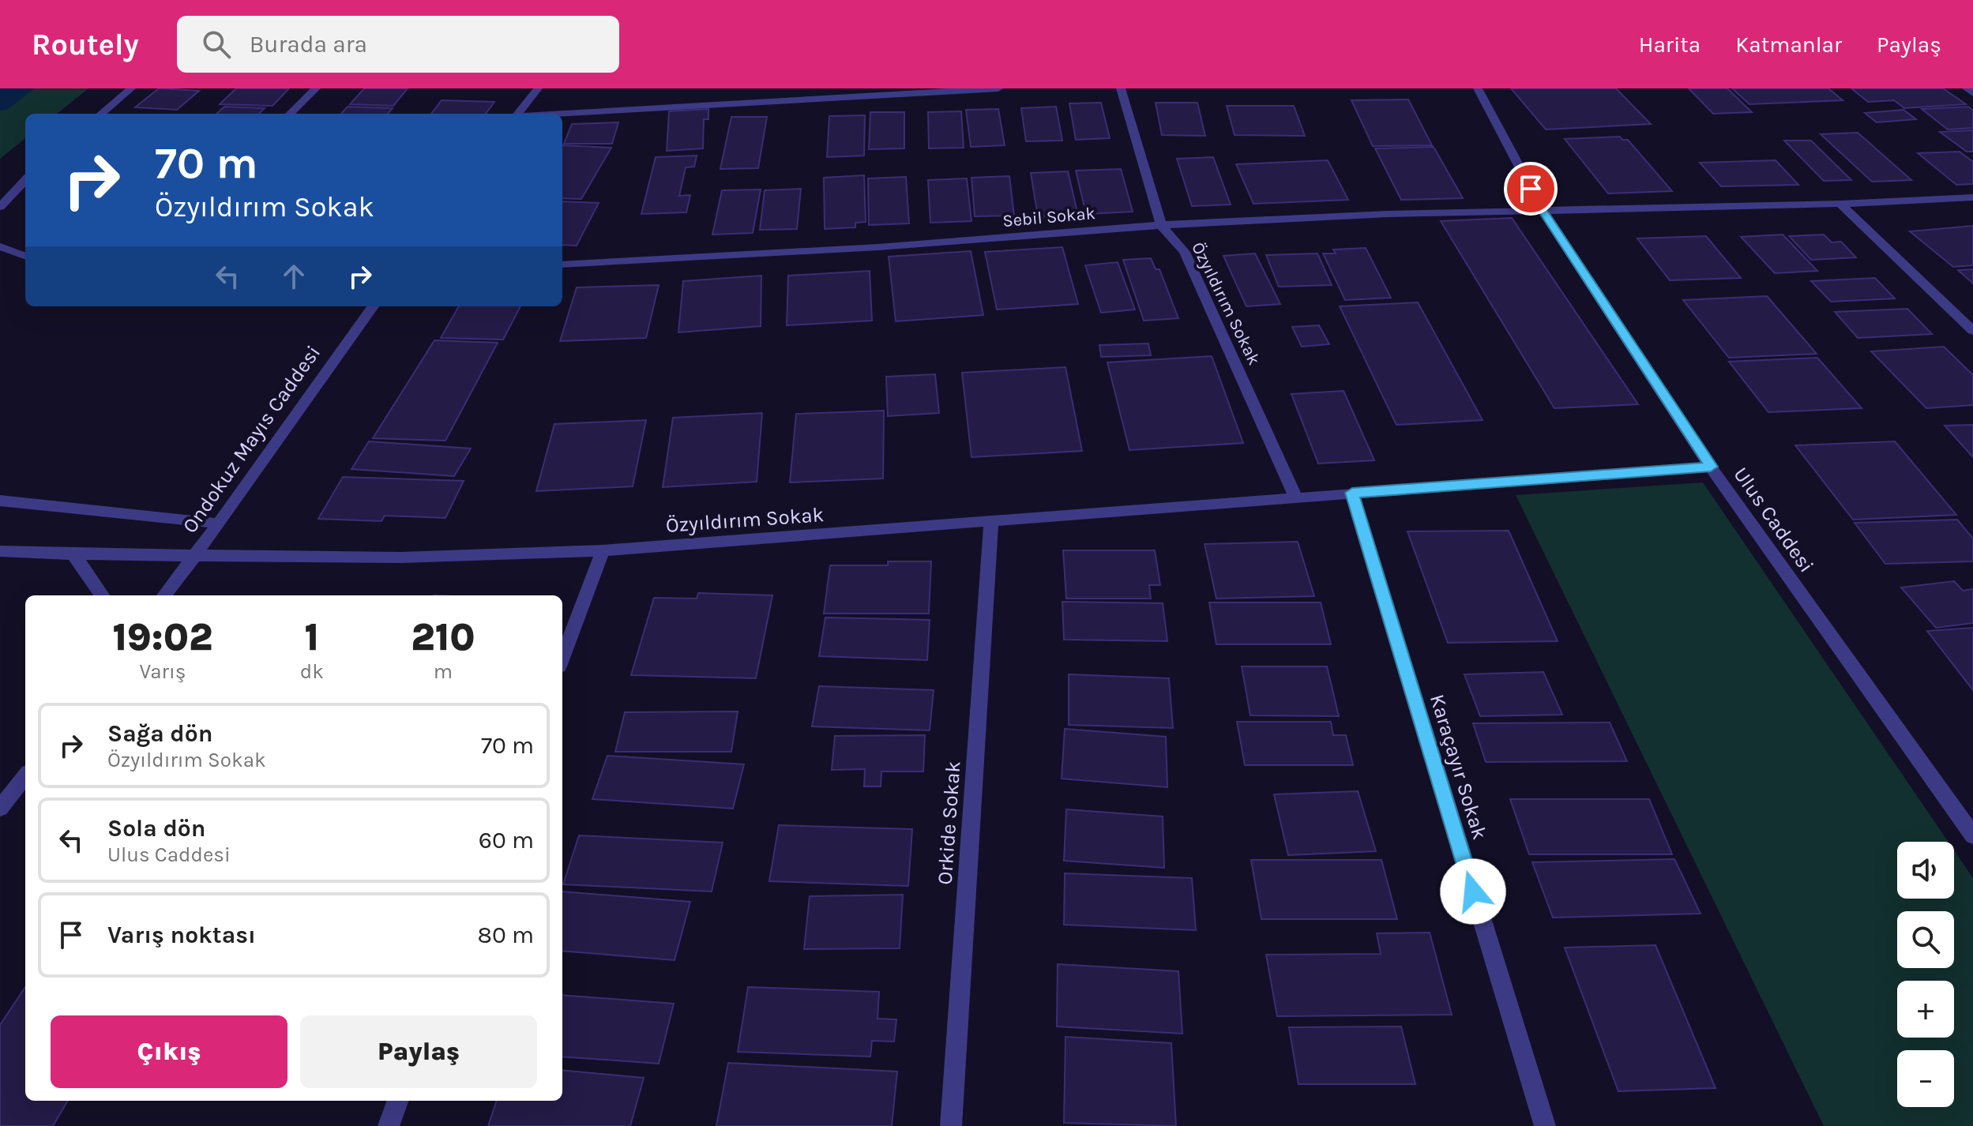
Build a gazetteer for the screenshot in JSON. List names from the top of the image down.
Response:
{
  "streets": {
    "street": [
      "Sebil Sokak",
      "Özyıldırım Sokak",
      "Ondokuz Mayıs Caddesi",
      "Ulus Caddesi",
      "Karaçayır Sokak",
      "Orkide Sokak"
    ]
  },
  "crossings": [
    ["Sebil Sokak", "Özyıldırım Sokak"],
    ["Sebil Sokak", "Ulus Caddesi"],
    ["Özyıldırım Sokak", "Ondokuz Mayıs Caddesi"],
    ["Özyıldırım Sokak", "Ulus Caddesi"],
    ["Özyıldırım Sokak", "Karaçayır Sokak"],
    ["Özyıldırım Sokak", "Orkide Sokak"]
  ],
  "page": {
    "header": "Routely",
    "search": "Burada ara",
    "nav": ["Harita", "Katmanlar", "Paylaş"],
    "turn": ["70 m", "Özyıldırım Sokak"],
    "eta": [
      "19:02",
      "Varış",
      "1",
      "dk",
      "210",
      "m"
    ],
    "list": [
      {
        "name": "Sağa dön",
        "note": "Özyıldırım Sokak",
        "value": "70 m"
      },
      {
        "name": "Sola dön",
        "note": "Ulus Caddesi",
        "value": "60 m"
      },
      {
        "name": "Varış noktası",
        "value": "80 m"
      }
    ],
    "map_buttons": ["+", "−"],
    "buttons": ["Çıkış", "Paylaş"]
  }
}
